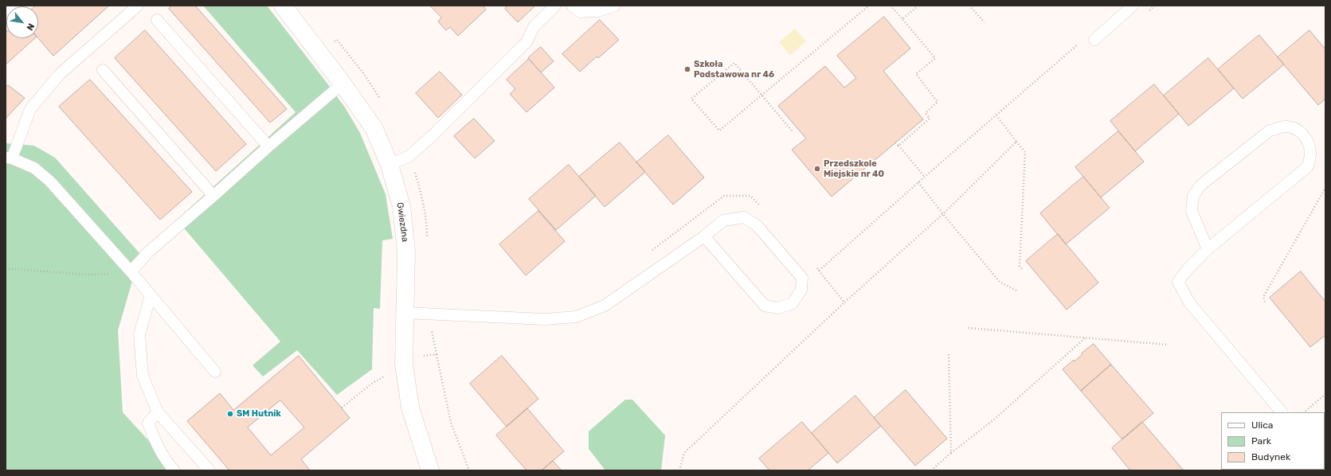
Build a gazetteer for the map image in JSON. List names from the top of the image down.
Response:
{
  "streets": {
    "street": ["Gwiezdna"]
  },
  "places": ["Szkoła Podstawowa nr 46", "Przedszkole Miejskie nr 40", "SM Hutnik"],
  "legend": ["Ulica", "Park", "Budynek"],
  "north": "bottom right"
}
